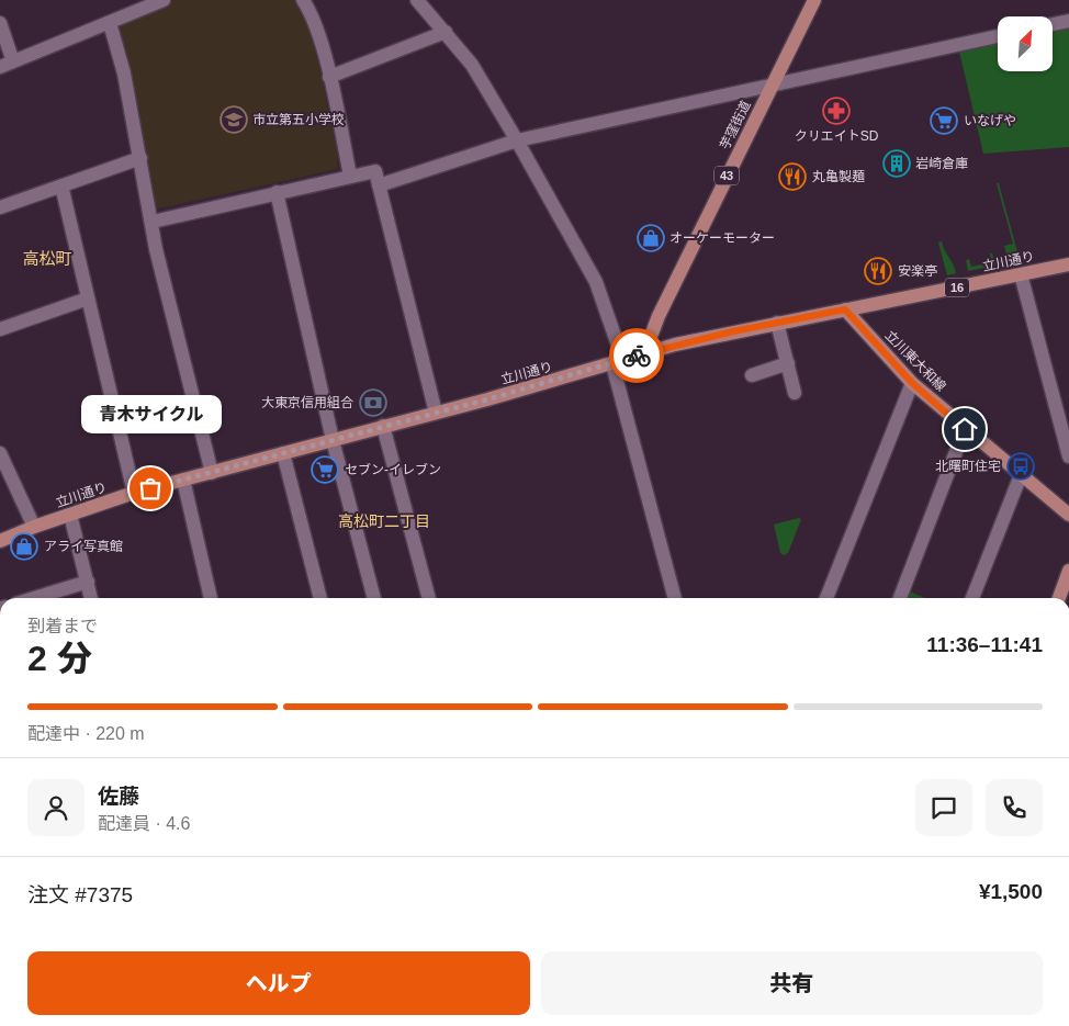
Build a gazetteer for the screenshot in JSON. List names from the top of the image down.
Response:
{
  "streets": {
    "main road": [
      "芋窪街道",
      "43",
      "立川通り",
      "16",
      "立川東大和線"
    ]
  },
  "crossings": [
    ["芋窪街道", "立川通り"],
    ["立川通り", "立川東大和線"]
  ],
  "districts": ["高松町", "高松町二丁目"],
  "places": {
    "pharmacy": ["クリエイトSD"],
    "school or university": ["市立第五小学校"],
    "supermarket": ["いなげや", "セブン-イレブン"],
    "building": ["岩崎倉庫"],
    "restaurant": ["丸亀製麺", "安楽亭"],
    "shop": ["オーケーモーター", "アライ写真館"],
    "bank": ["大東京信用組合"],
    "bus stop": ["北曙町住宅"],
    "other": ["青木サイクル"]
  },
  "north": "top right",
  "page": {
    "bubble": "青木サイクル",
    "heading": ["2 分", "到着まで", "11:36–11:41"],
    "panel": [
      "佐藤",
      "配達員 · 4.6",
      "注文 #7375",
      "¥1,500"
    ],
    "bar": "配達中 · 220 m",
    "buttons": ["ヘルプ", "共有"]
  }
}
